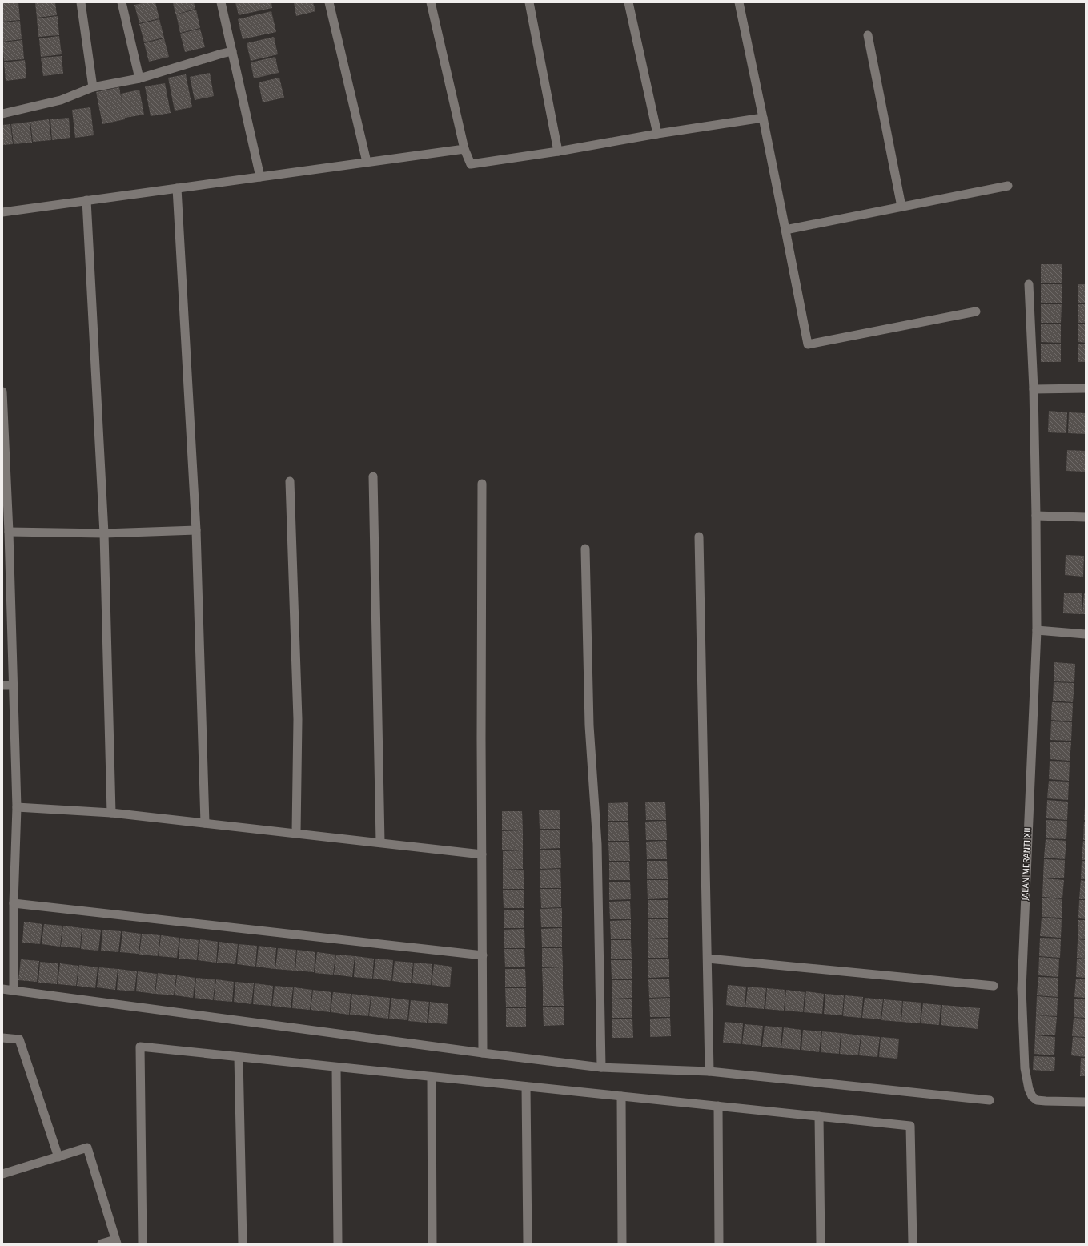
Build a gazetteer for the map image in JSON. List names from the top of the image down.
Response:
{
  "streets": {
    "street": ["JALAN MERANTI XII"]
  }
}
